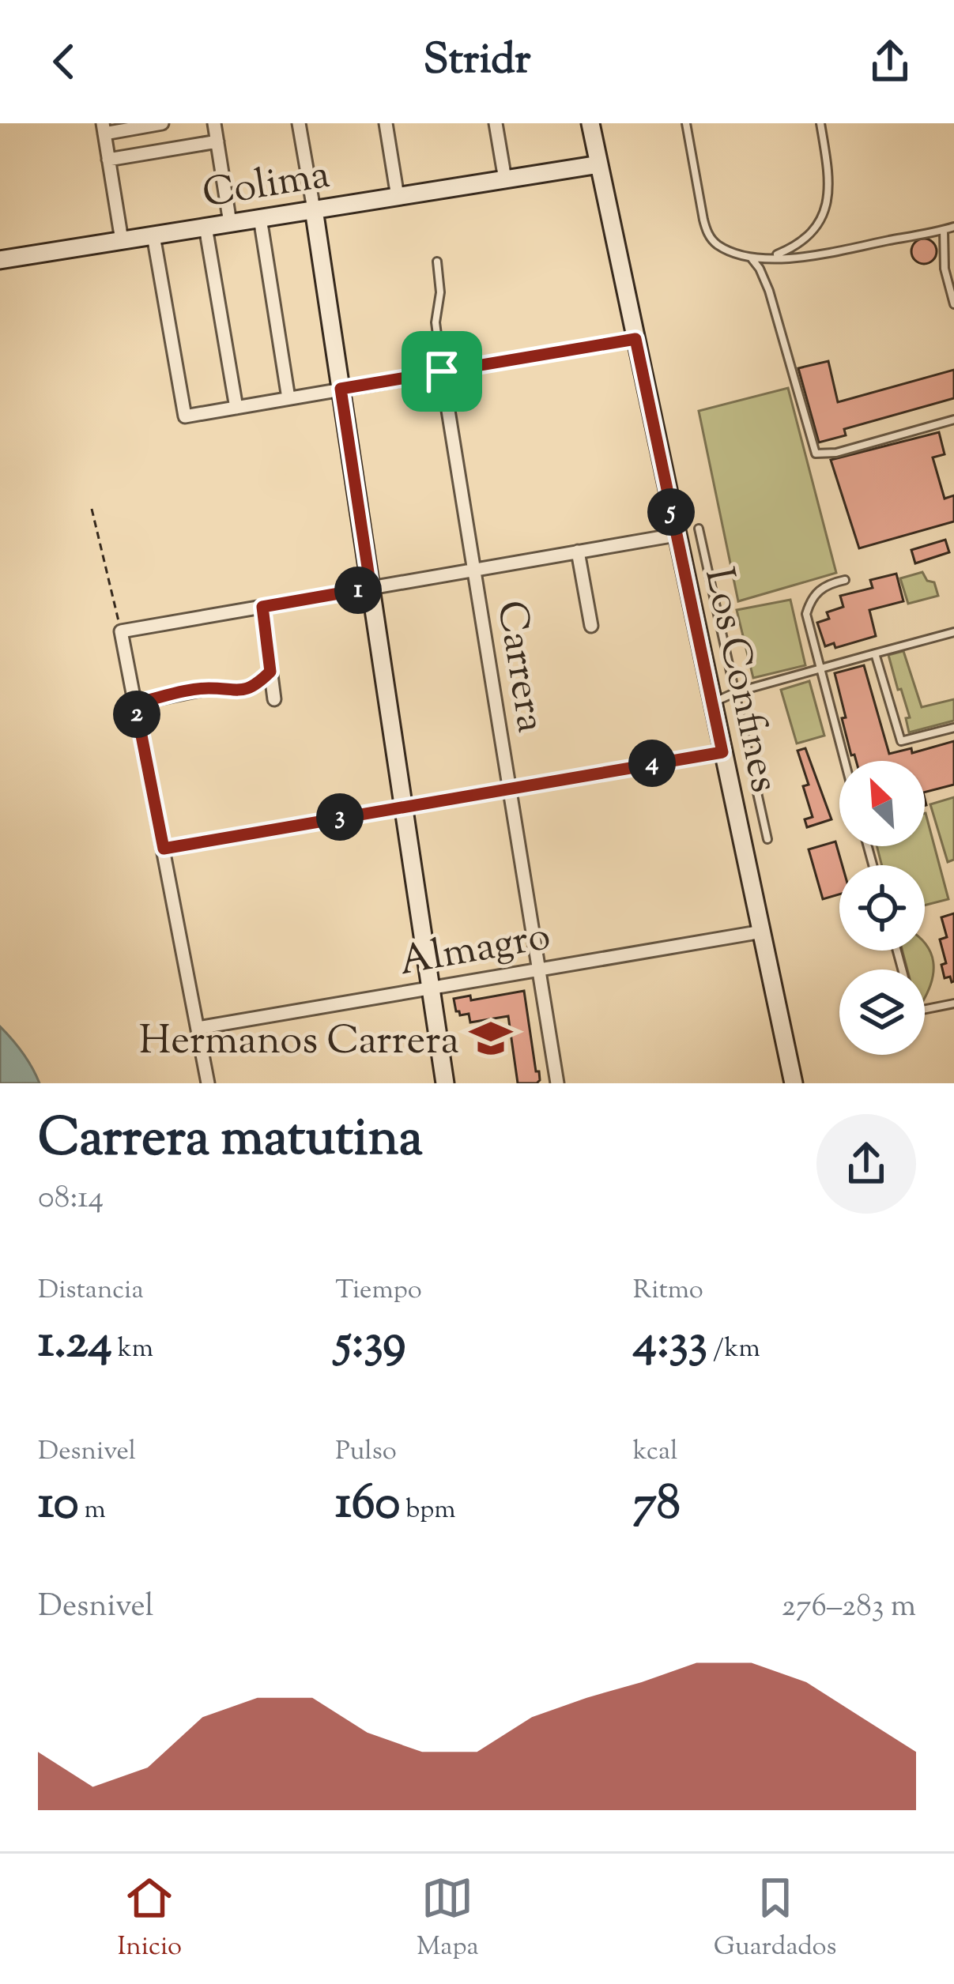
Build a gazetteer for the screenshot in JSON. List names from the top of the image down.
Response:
{
  "streets": {
    "main road": ["Colima", "Los Confines"],
    "street": ["Carrera", "Almagro"]
  },
  "crossings": [
    ["Colima", "Los Confines"],
    ["Carrera", "Almagro"],
    ["Los Confines", "Almagro"]
  ],
  "places": {
    "school or university": ["Hermanos Carrera"]
  },
  "north": "top left",
  "page": {
    "header": "Stridr",
    "pins": [
      "5",
      "1",
      "2",
      "4",
      "3"
    ],
    "heading": ["Carrera matutina", "08:14"],
    "stats": [
      ["Distancia", "1.24 km"],
      ["Tiempo", "5:39"],
      ["Ritmo", "4:33 /km"],
      ["Desnivel", "10 m"],
      ["Pulso", "160 bpm"],
      ["kcal", "78"]
    ],
    "chart": ["Desnivel", "276–283 m"],
    "tabs": ["Inicio", "Mapa", "Guardados"]
  }
}
